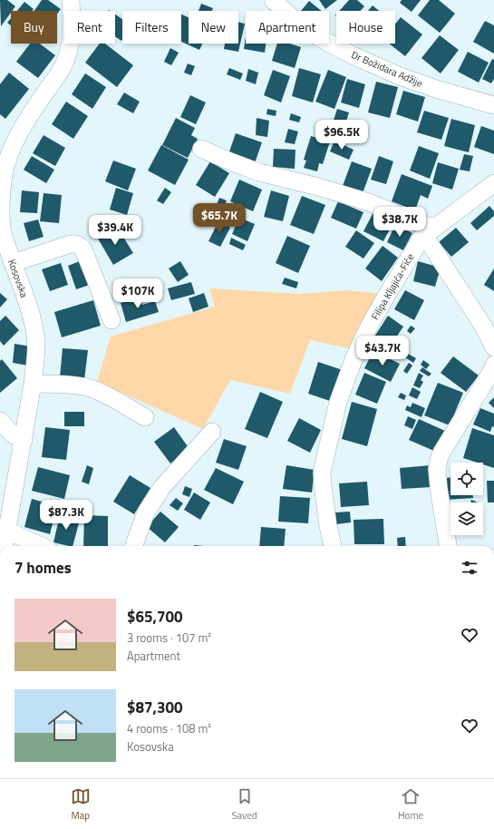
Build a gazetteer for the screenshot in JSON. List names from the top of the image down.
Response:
{
  "streets": {
    "street": ["Dr Božidara Adžije", "Kosovska", "Filipa Kljajića-Fiće"]
  },
  "page": {
    "chip": [
      "Buy",
      "Rent",
      "Filters",
      "New",
      "Apartment",
      "House"
    ],
    "price": [
      "$96.5K",
      "$65.7K",
      "$38.7K",
      "$39.4K",
      "$107K",
      "$43.7K",
      "$87.3K"
    ],
    "heading": "7 homes",
    "list": [
      {
        "name": "$65,700",
        "note": "3 rooms · 107 m² · Apartment"
      },
      {
        "name": "$87,300",
        "note": "4 rooms · 108 m² · Kosovska"
      }
    ],
    "tabs": ["Map", "Saved", "Home"]
  }
}
